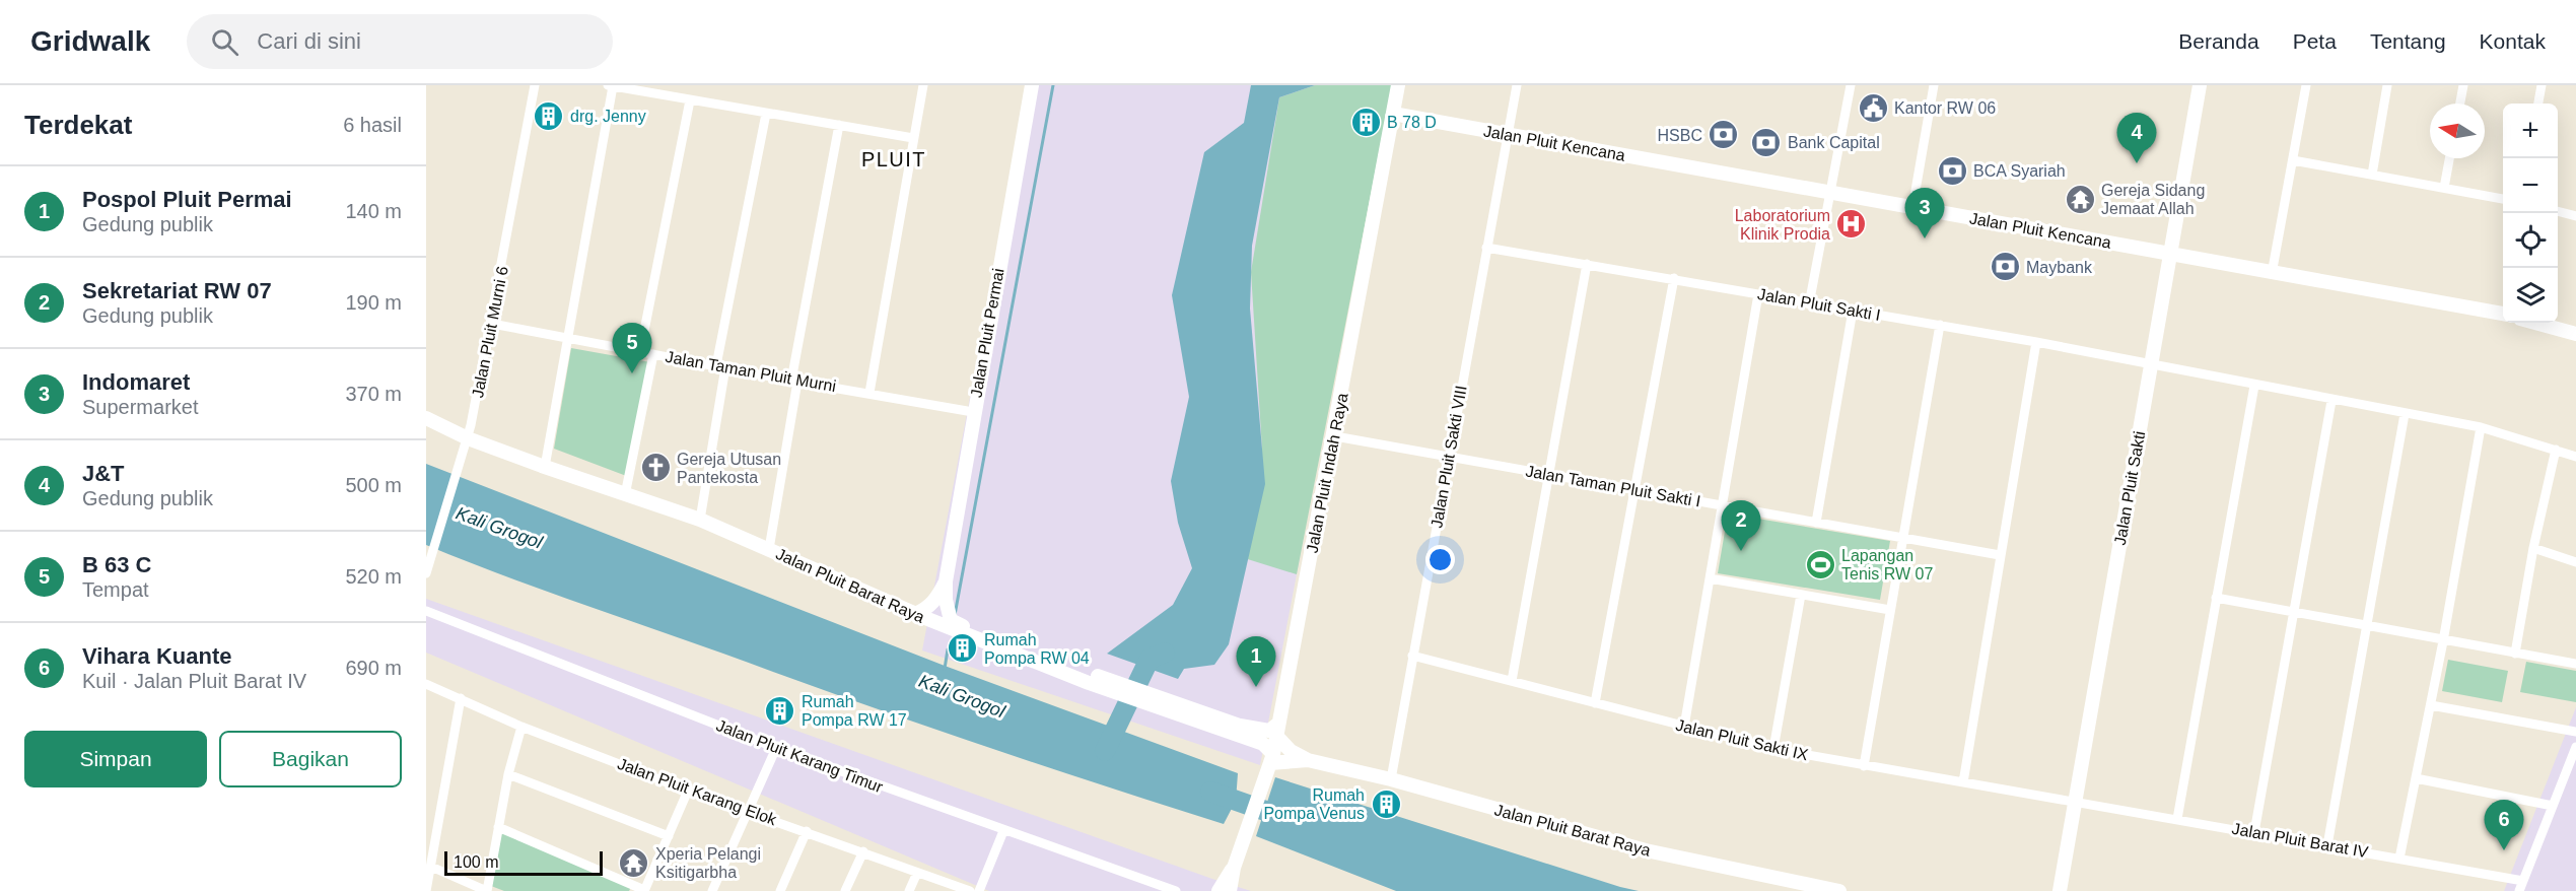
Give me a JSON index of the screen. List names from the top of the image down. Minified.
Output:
{"streets":{"street":["Jalan Pluit Kencana","Jalan Pluit Sakti I","Jalan Pluit Murni 6","Jalan Pluit Permai","Jalan Taman Pluit Murni","Jalan Pluit Sakti VIII","Jalan Pluit Indah Raya","Jalan Taman Pluit Sakti I","Jalan Pluit Sakti","Jalan Pluit Barat Raya","Jalan Pluit Sakti IX","Jalan Pluit Karang Timur","Jalan Pluit Karang Elok","Jalan Pluit Barat IV"]},"crossings":[["Jalan Pluit Kencana","Jalan Pluit Sakti VIII"],["Jalan Pluit Kencana","Jalan Pluit Indah Raya"],["Jalan Pluit Kencana","Jalan Pluit Sakti"],["Jalan Pluit Sakti I","Jalan Pluit Sakti VIII"],["Jalan Pluit Sakti I","Jalan Pluit Sakti"],["Jalan Pluit Murni 6","Jalan Taman Pluit Murni"],["Jalan Pluit Murni 6","Jalan Pluit Barat Raya"],["Jalan Pluit Permai","Jalan Taman Pluit Murni"],["Jalan Pluit Permai","Jalan Pluit Barat Raya"],["Jalan Pluit Sakti VIII","Jalan Taman Pluit Sakti I"],["Jalan Pluit Sakti VIII","Jalan Pluit Barat Raya"],["Jalan Pluit Sakti VIII","Jalan Pluit Sakti IX"],["Jalan Pluit Indah Raya","Jalan Taman Pluit Sakti I"],["Jalan Pluit Indah Raya","Jalan Pluit Barat Raya"],["Jalan Pluit Sakti","Jalan Pluit Sakti IX"],["Jalan Pluit Sakti","Jalan Pluit Barat IV"],["Jalan Pluit Sakti IX","Jalan Pluit Barat IV"]],"districts":["PLUIT"],"water":["Kali Grogol"],"places":{"public building":["Kantor RW 06"],"building":["drg. Jenny","B 78 D","Rumah Pompa RW 04","Rumah Pompa RW 17","Rumah Pompa Venus"],"bank":["HSBC","Bank Capital","BCA Syariah","Maybank"],"temple":["Gereja Sidang Jemaat Allah","Xperia Pelangi Ksitigarbha"],"hospital":["Laboratorium Klinik Prodia"],"church":["Gereja Utusan Pantekosta"],"sports":["Lapangan Tenis RW 07"]},"scale_bar":"100 m","north":"left","page":{"header":"Gridwalk","search":"Cari di sini","nav":["Beranda","Peta","Tentang","Kontak"],"heading":["Terdekat","6 hasil"],"map_buttons":["+","−"],"pins":["4","3","5","2","1","6"],"list":[{"mark":"1","name":"Pospol Pluit Permai","note":"Gedung publik","value":"140 m"},{"mark":"2","name":"Sekretariat RW 07","note":"Gedung publik","value":"190 m"},{"mark":"3","name":"Indomaret","note":"Supermarket","value":"370 m"},{"mark":"4","name":"J&T","note":"Gedung publik","value":"500 m"},{"mark":"5","name":"B 63 C","note":"Tempat","value":"520 m"},{"mark":"6","name":"Vihara Kuante","note":"Kuil · Jalan Pluit Barat IV","value":"690 m"}],"buttons":["Simpan","Bagikan"],"scale":"100 m"}}
